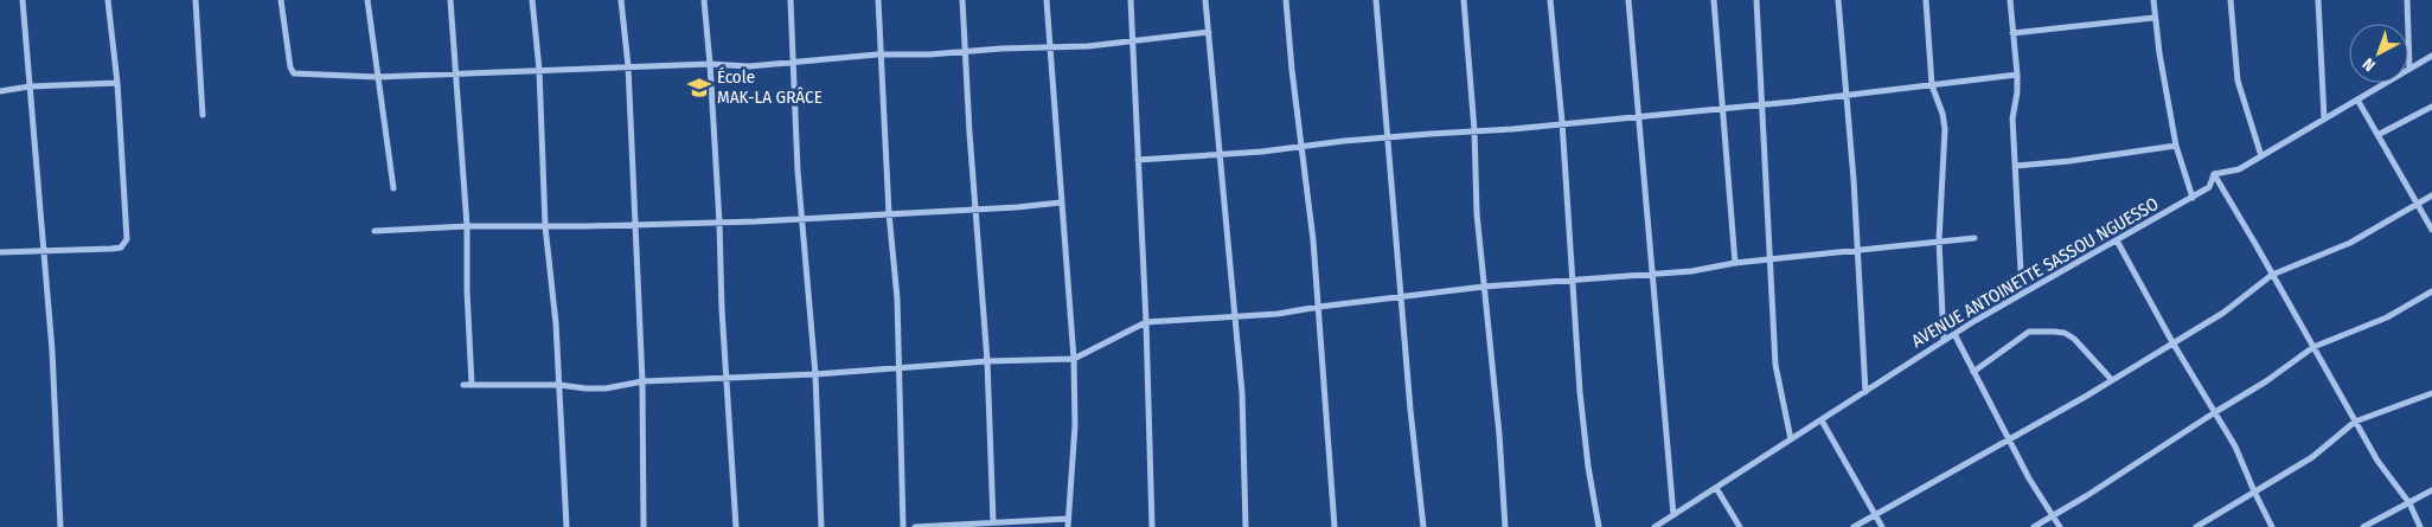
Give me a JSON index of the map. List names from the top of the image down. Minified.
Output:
{"streets":{"street":["AVENUE ANTOINETTE SASSOU NGUESSO"]},"places":{"school or university":["École MAK-LA GRÂCE"]},"north":"bottom left"}
